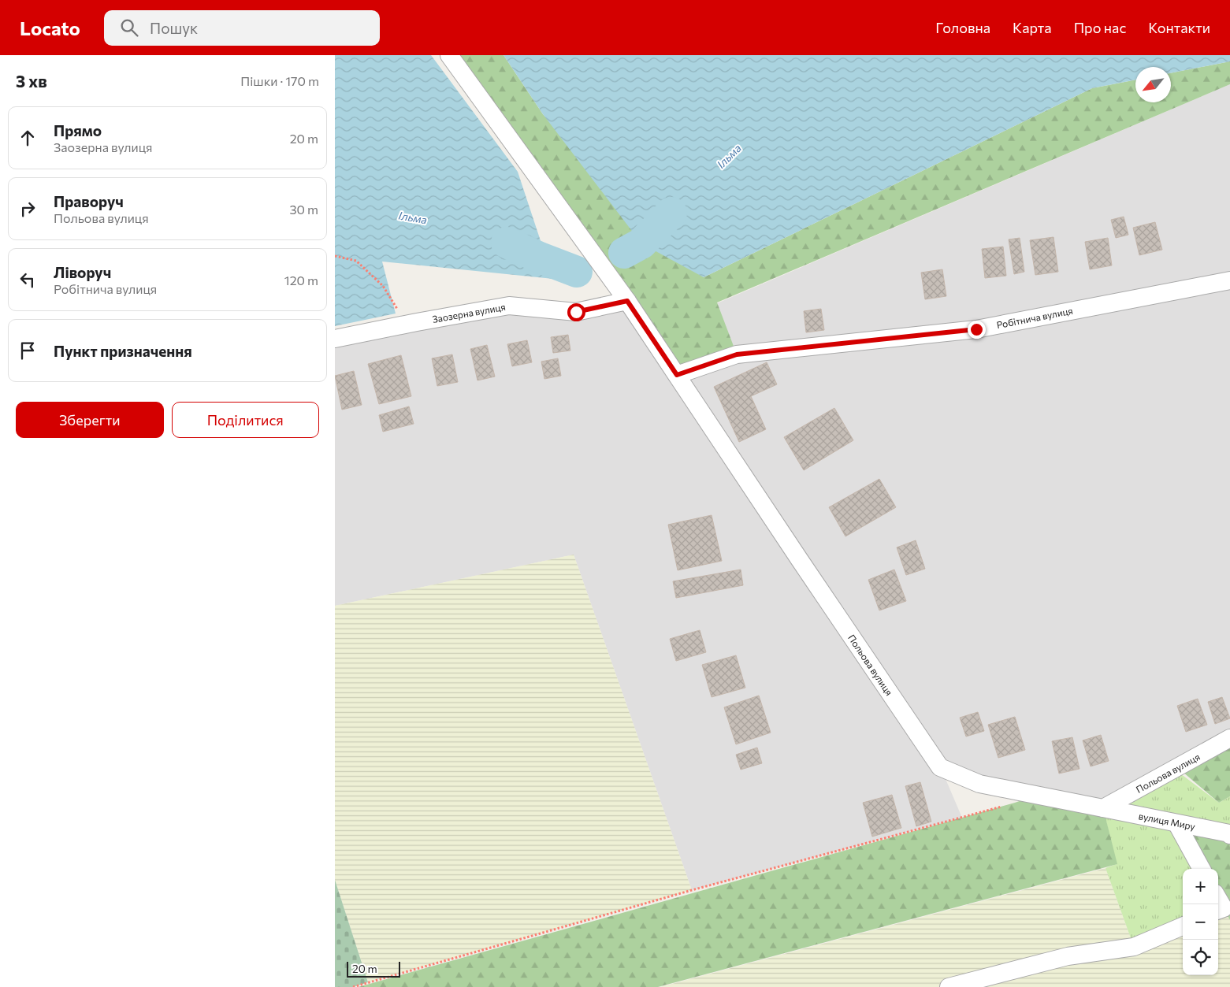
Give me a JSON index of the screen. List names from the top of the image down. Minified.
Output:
{"streets":{"street":["Заозерна вулиця","Робітнича вулиця","Польова вулиця","вулиця Миру"]},"crossings":[["Заозерна вулиця","Польова вулиця"],["Робітнича вулиця","Польова вулиця"],["Польова вулиця","вулиця Миру"]],"water":["Ільма"],"scale_bar":"20 m","north":"bottom left","page":{"header":"Locato","search":"Пошук","nav":["Головна","Карта","Про нас","Контакти"],"heading":["3 хв","Пішки · 170 m"],"list":[["Прямо","Заозерна вулиця","20 m"],["Праворуч","Польова вулиця","30 m"],["Ліворуч","Робітнича вулиця","120 m"],"Пункт призначення"],"buttons":["Зберегти","Поділитися"],"map_buttons":["+","−"],"scale":"20 m"}}
